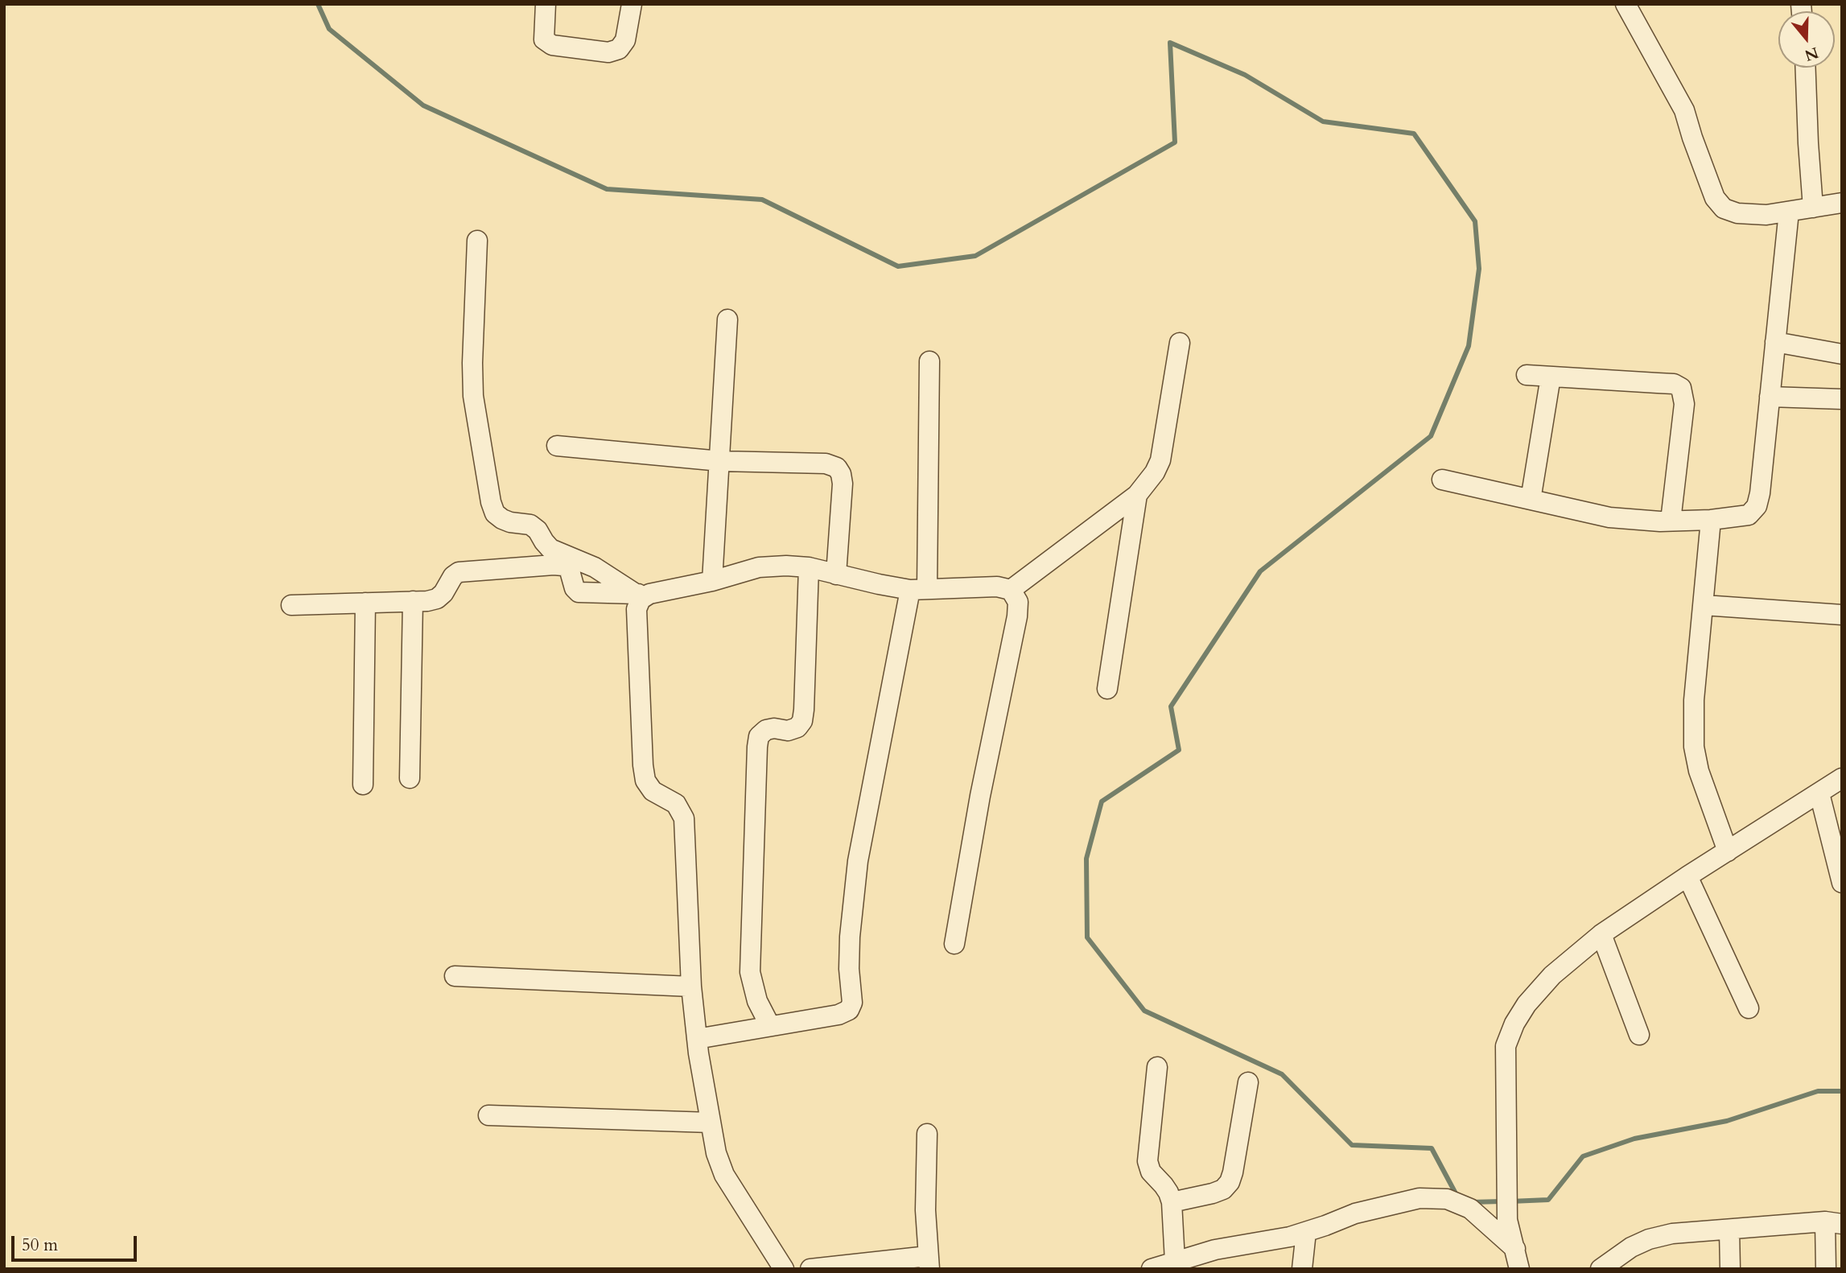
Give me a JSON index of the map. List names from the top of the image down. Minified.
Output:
{"scale_bar":"50 m","north":"bottom"}
